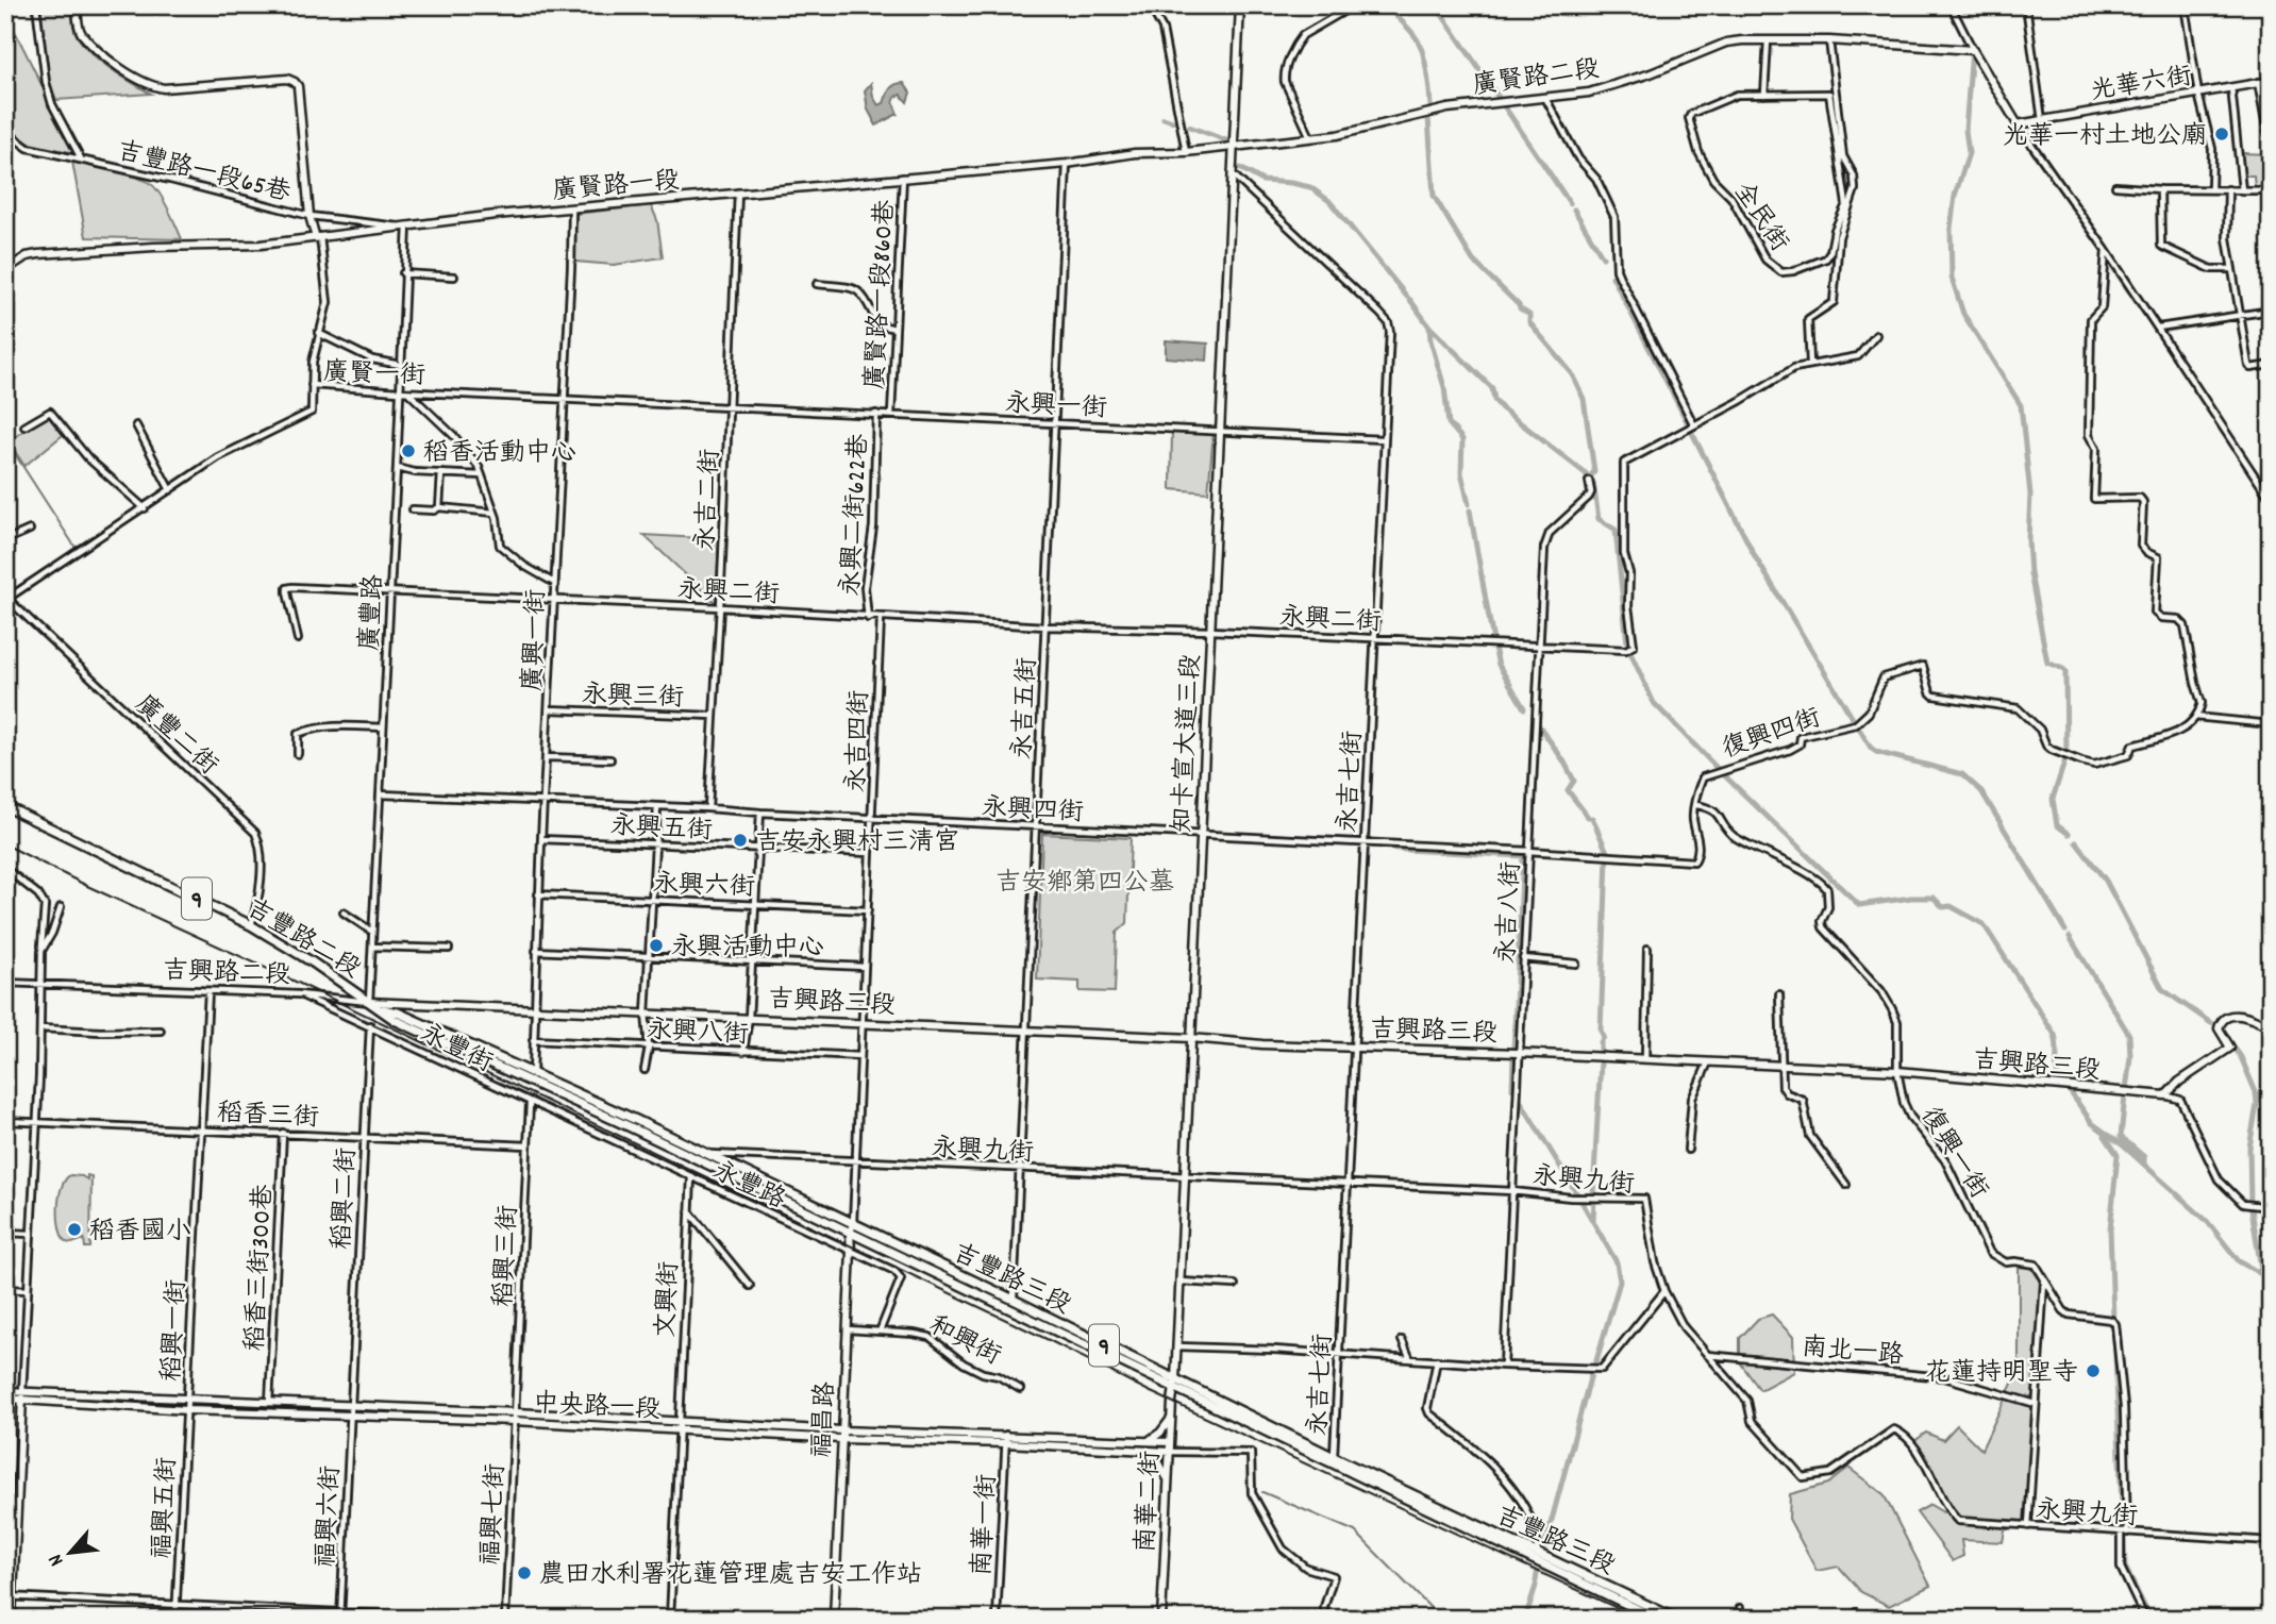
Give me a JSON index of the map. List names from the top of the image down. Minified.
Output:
{"streets":{"main road":["9","吉豐路二段","吉豐路三段"],"street":["廣賢路二段","光華六街","吉豐路一段65巷","廣賢路一段","全民街","廣賢路一段860巷","廣賢一街","永興一街","永吉二街","永興二街622巷","永興二街","廣豐路","廣興一街","永興三街","永吉五街","復興四街","廣豐二街","永吉四街","知卡宣大道三段","永吉七街","永興四街","永興五街","永興六街","永吉八街","吉興路二段","吉興路三段","永興八街","永豐街","稻香三街","永興九街","復興一街","永豐路","稻興二街","稻興三街","稻香三街300巷","文興街","稻興一街","和興街","南北一路","中央路一段","福昌路","南華二街","福興五街","福興七街","福興六街","南華一街"]},"crossings":[["廣賢路二段","廣賢路一段"],["廣賢路二段","知卡宣大道三段"],["吉豐路一段65巷","廣賢路一段"],["吉豐路一段65巷","廣豐路"],["廣賢路一段","廣賢路一段860巷"],["廣賢路一段","永吉二街"],["廣賢路一段","廣豐路"],["廣賢路一段","廣興一街"],["廣賢路一段","永吉五街"],["廣賢路一段","知卡宣大道三段"],["廣賢路一段860巷","永興一街"],["廣賢一街","永興一街"],["廣賢一街","永吉二街"],["廣賢一街","廣豐路"],["廣賢一街","廣興一街"],["廣賢一街","廣豐二街"],["永興一街","永吉二街"],["永興一街","永興二街622巷"],["永興一街","永吉五街"],["永興一街","知卡宣大道三段"],["永興一街","永吉七街"],["永吉二街","永興二街"],["永吉二街","永興三街"],["永吉二街","永興四街"],["永興二街622巷","永興二街"],["永興二街","廣豐路"],["永興二街","廣興一街"],["永興二街","永吉五街"],["永興二街","永吉四街"],["永興二街","知卡宣大道三段"],["永興二街","永吉七街"],["永興二街","永吉八街"],["廣豐路","永興四街"],["廣豐路","吉豐路二段"],["廣豐路","吉興路二段"],["廣興一街","永興三街"],["廣興一街","永興四街"],["廣興一街","永興五街"],["廣興一街","永興六街"],["廣興一街","吉豐路二段"],["廣興一街","吉興路二段"],["廣興一街","吉興路三段"],["廣興一街","永興八街"],["廣興一街","吉豐路三段"],["永吉五街","永興四街"],["永吉五街","吉興路三段"],["永吉五街","永興九街"],["永吉五街","吉豐路三段"],["復興四街","永興四街"],["復興四街","復興一街"],["廣豐二街","吉豐路二段"],["永吉四街","永興四街"],["永吉四街","永興五街"],["永吉四街","永興六街"],["永吉四街","吉興路三段"],["永吉四街","永興八街"],["永吉四街","永興九街"],["永吉四街","吉豐路三段"],["永吉四街","福昌路"],["知卡宣大道三段","永吉七街"],["知卡宣大道三段","永興四街"],["知卡宣大道三段","吉興路三段"],["知卡宣大道三段","永興九街"],["知卡宣大道三段","吉豐路三段"],["知卡宣大道三段","南華二街"],["永吉七街","永興四街"],["永吉七街","吉興路三段"],["永吉七街","永興九街"],["永吉七街","吉豐路三段"],["永興四街","永吉八街"],["永興四街","復興一街"],["永吉八街","吉興路三段"],["永吉八街","永興九街"],["吉豐路二段","吉興路二段"],["吉豐路二段","吉豐路三段"],["吉興路二段","吉興路三段"],["吉興路三段","復興一街"],["永豐街","永豐路"],["永豐街","稻興二街"],["永豐街","稻興三街"],["稻香三街","稻興二街"],["稻香三街","稻興三街"],["稻香三街","稻香三街300巷"],["稻香三街","稻興一街"],["永興九街","復興一街"],["永興九街","吉豐路三段"],["永興九街","南北一路"],["永豐路","稻興三街"],["永豐路","文興街"],["永豐路","和興街"],["永豐路","福昌路"],["稻興二街","中央路一段"],["稻興二街","福興六街"],["稻興三街","中央路一段"],["稻興三街","福興七街"],["稻香三街300巷","中央路一段"],["吉豐路三段","福昌路"],["吉豐路三段","南華二街"],["文興街","中央路一段"],["稻興一街","中央路一段"],["稻興一街","福興五街"],["和興街","福昌路"],["中央路一段","福昌路"],["中央路一段","南華二街"],["中央路一段","福興五街"],["中央路一段","福興七街"],["中央路一段","福興六街"],["中央路一段","南華一街"]],"parks":["吉安鄉第四公墓"],"places":["光華一村土地公廟","稻香活動中心","吉安永興村三清宮","永興活動中心","稻香國小","花蓮持明聖寺","農田水利署花蓮管理處吉安工作站"],"north":"bottom left"}
